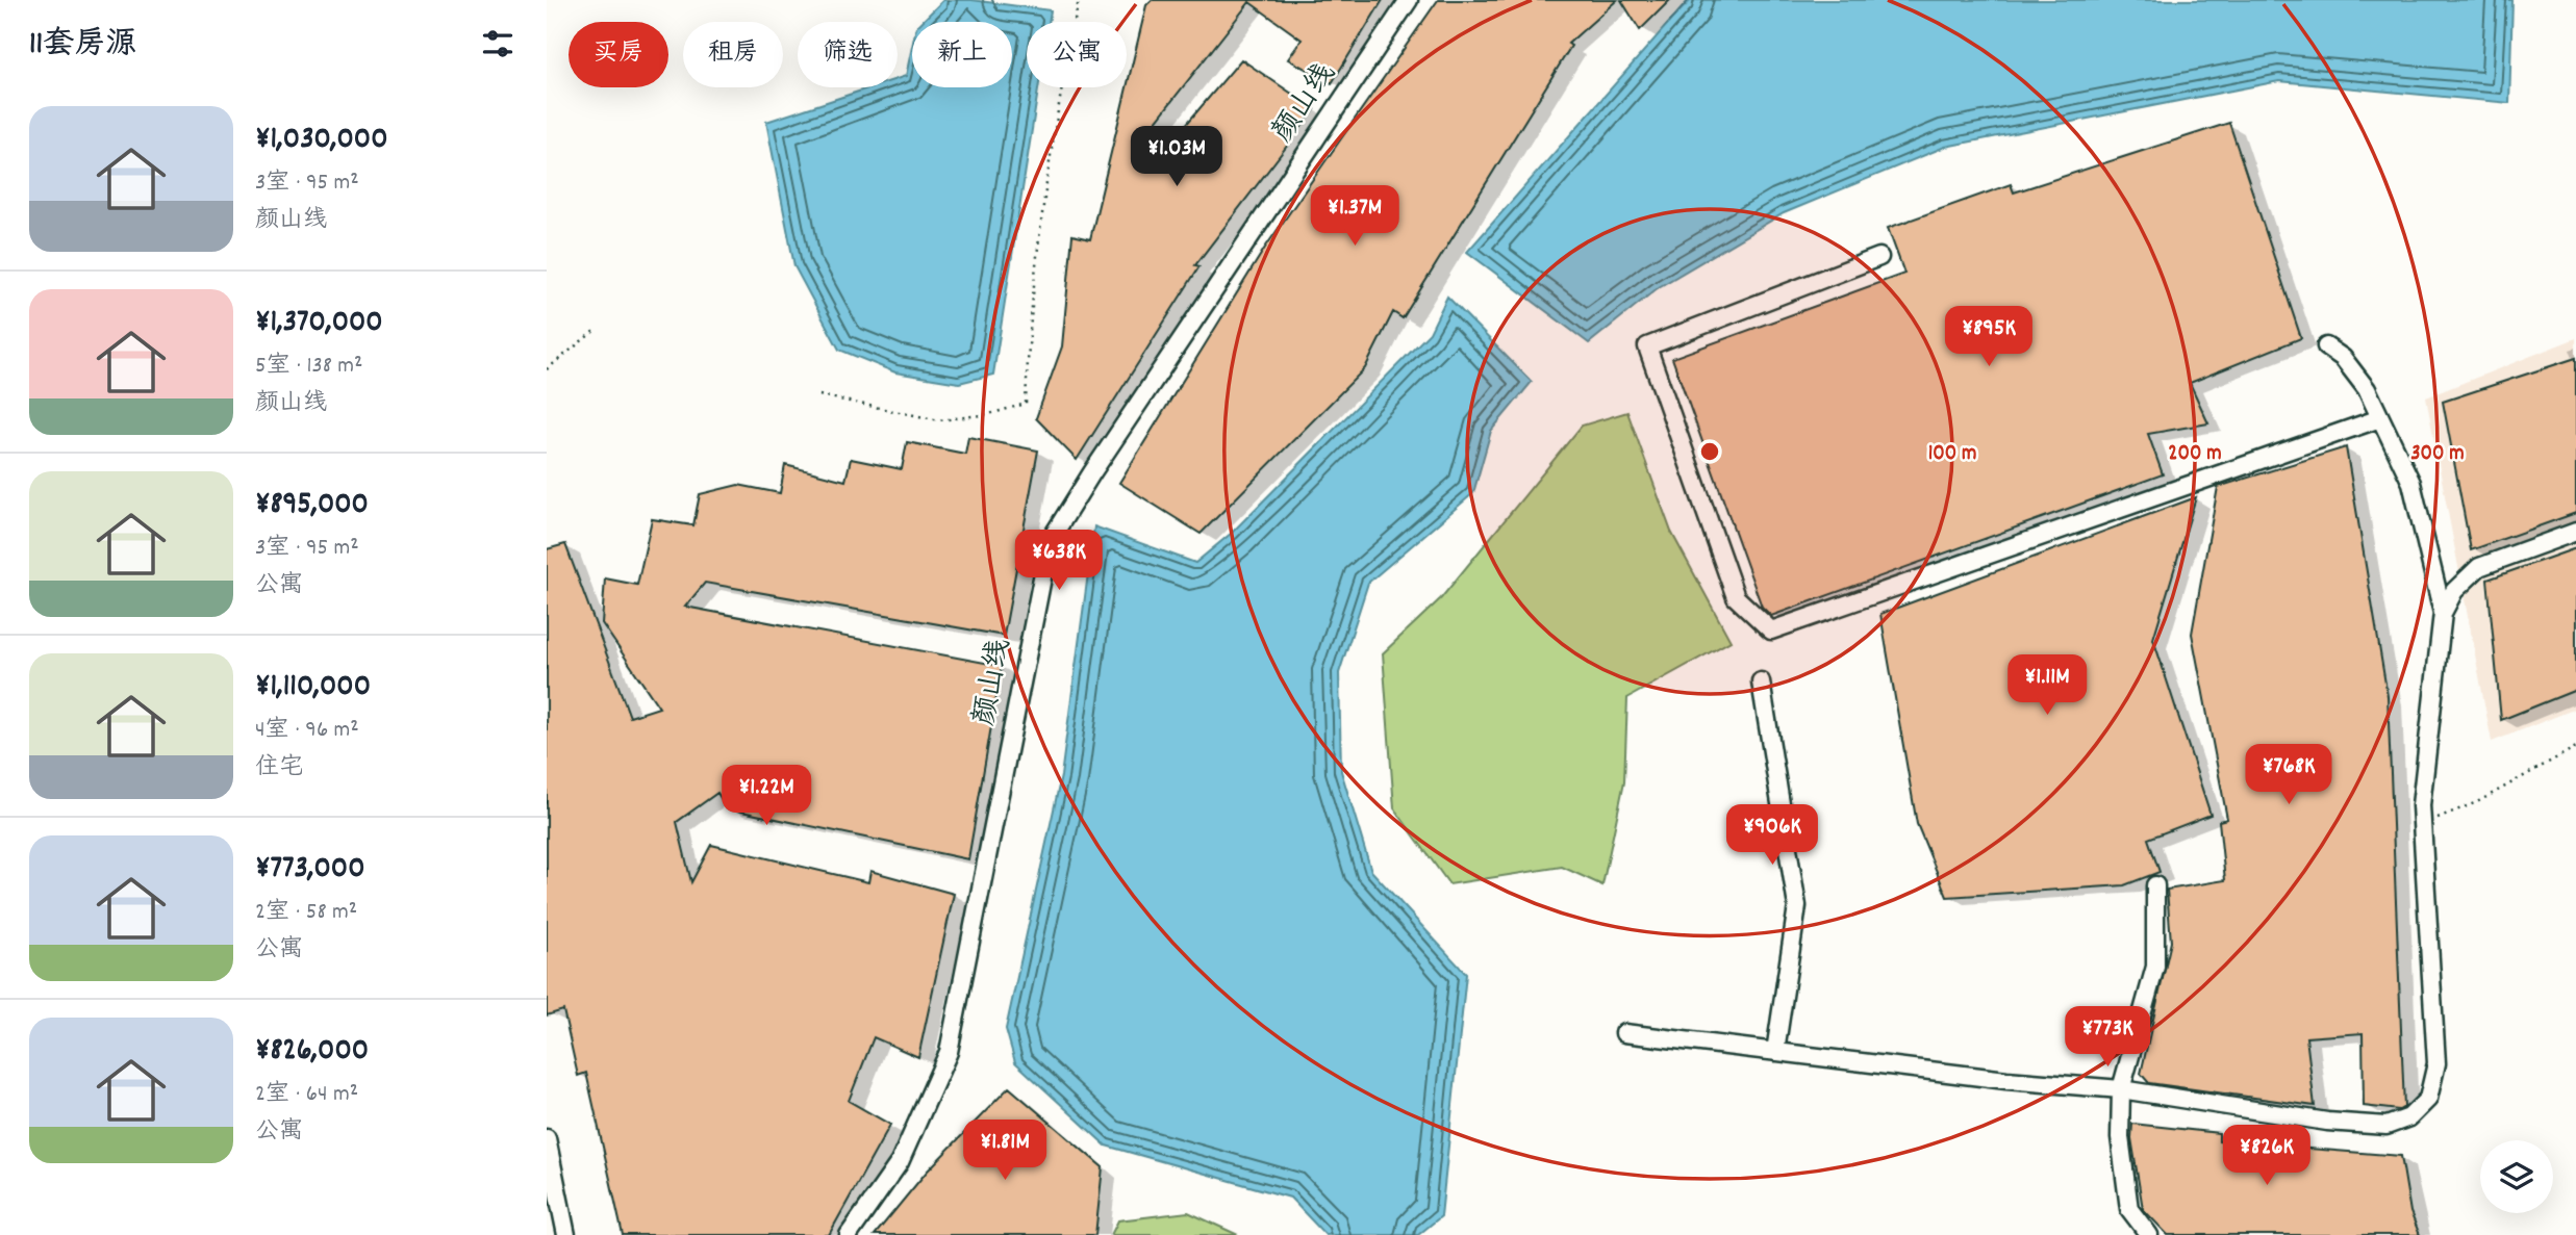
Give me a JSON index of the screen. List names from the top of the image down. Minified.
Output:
{"streets":{"street":["颜山线"]},"page":{"heading":"11套房源","chip":["买房","租房","筛选","新上","公寓"],"list":[{"name":"¥1,030,000","note":"3室 · 95 m² · 颜山线"},{"name":"¥1,370,000","note":"5室 · 138 m² · 颜山线"},{"name":"¥895,000","note":"3室 · 95 m² · 公寓"},{"name":"¥1,110,000","note":"4室 · 96 m² · 住宅"},{"name":"¥773,000","note":"2室 · 58 m² · 公寓"},{"name":"¥826,000","note":"2室 · 64 m² · 公寓"}],"price":["¥1.03M","¥1.37M","¥895K","¥638K","¥1.11M","¥768K","¥1.22M","¥906K","¥773K","¥1.81M","¥826K"]},"rings":["100 m","200 m","300 m"]}
